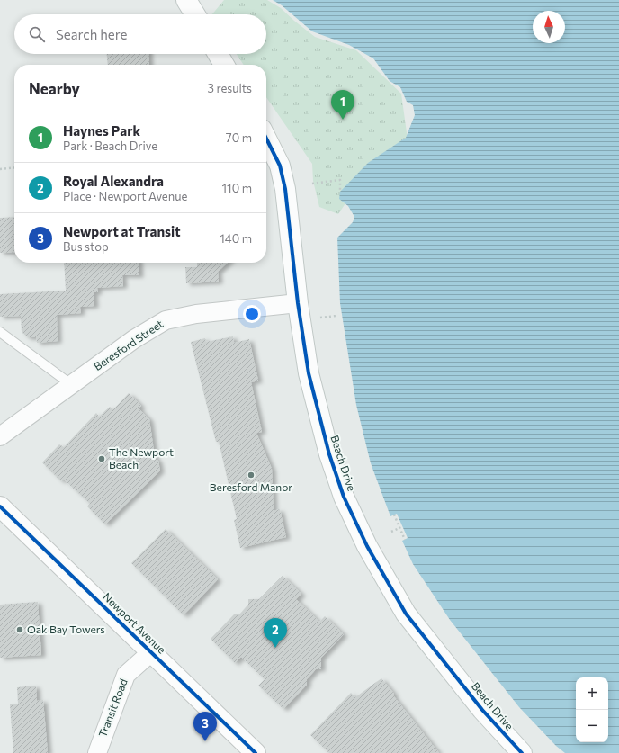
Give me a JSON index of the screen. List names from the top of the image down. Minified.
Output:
{"streets":{"main road":["Beach Drive","Newport Avenue"],"street":["Beresford Street","Transit Road"]},"crossings":[["Beresford Street","Beach Drive"],["Newport Avenue","Transit Road"]],"places":["The Newport Beach","Beresford Manor","Oak Bay Towers"],"north":"top","page":{"search":"Search here","heading":["Nearby","3 results"],"pins":["1","2","3"],"list":[{"mark":"1","name":"Haynes Park","note":"Park · Beach Drive","value":"70 m"},{"mark":"2","name":"Royal Alexandra","note":"Place · Newport Avenue","value":"110 m"},{"mark":"3","name":"Newport at Transit","note":"Bus stop","value":"140 m"}],"map_buttons":["+","−"]}}
